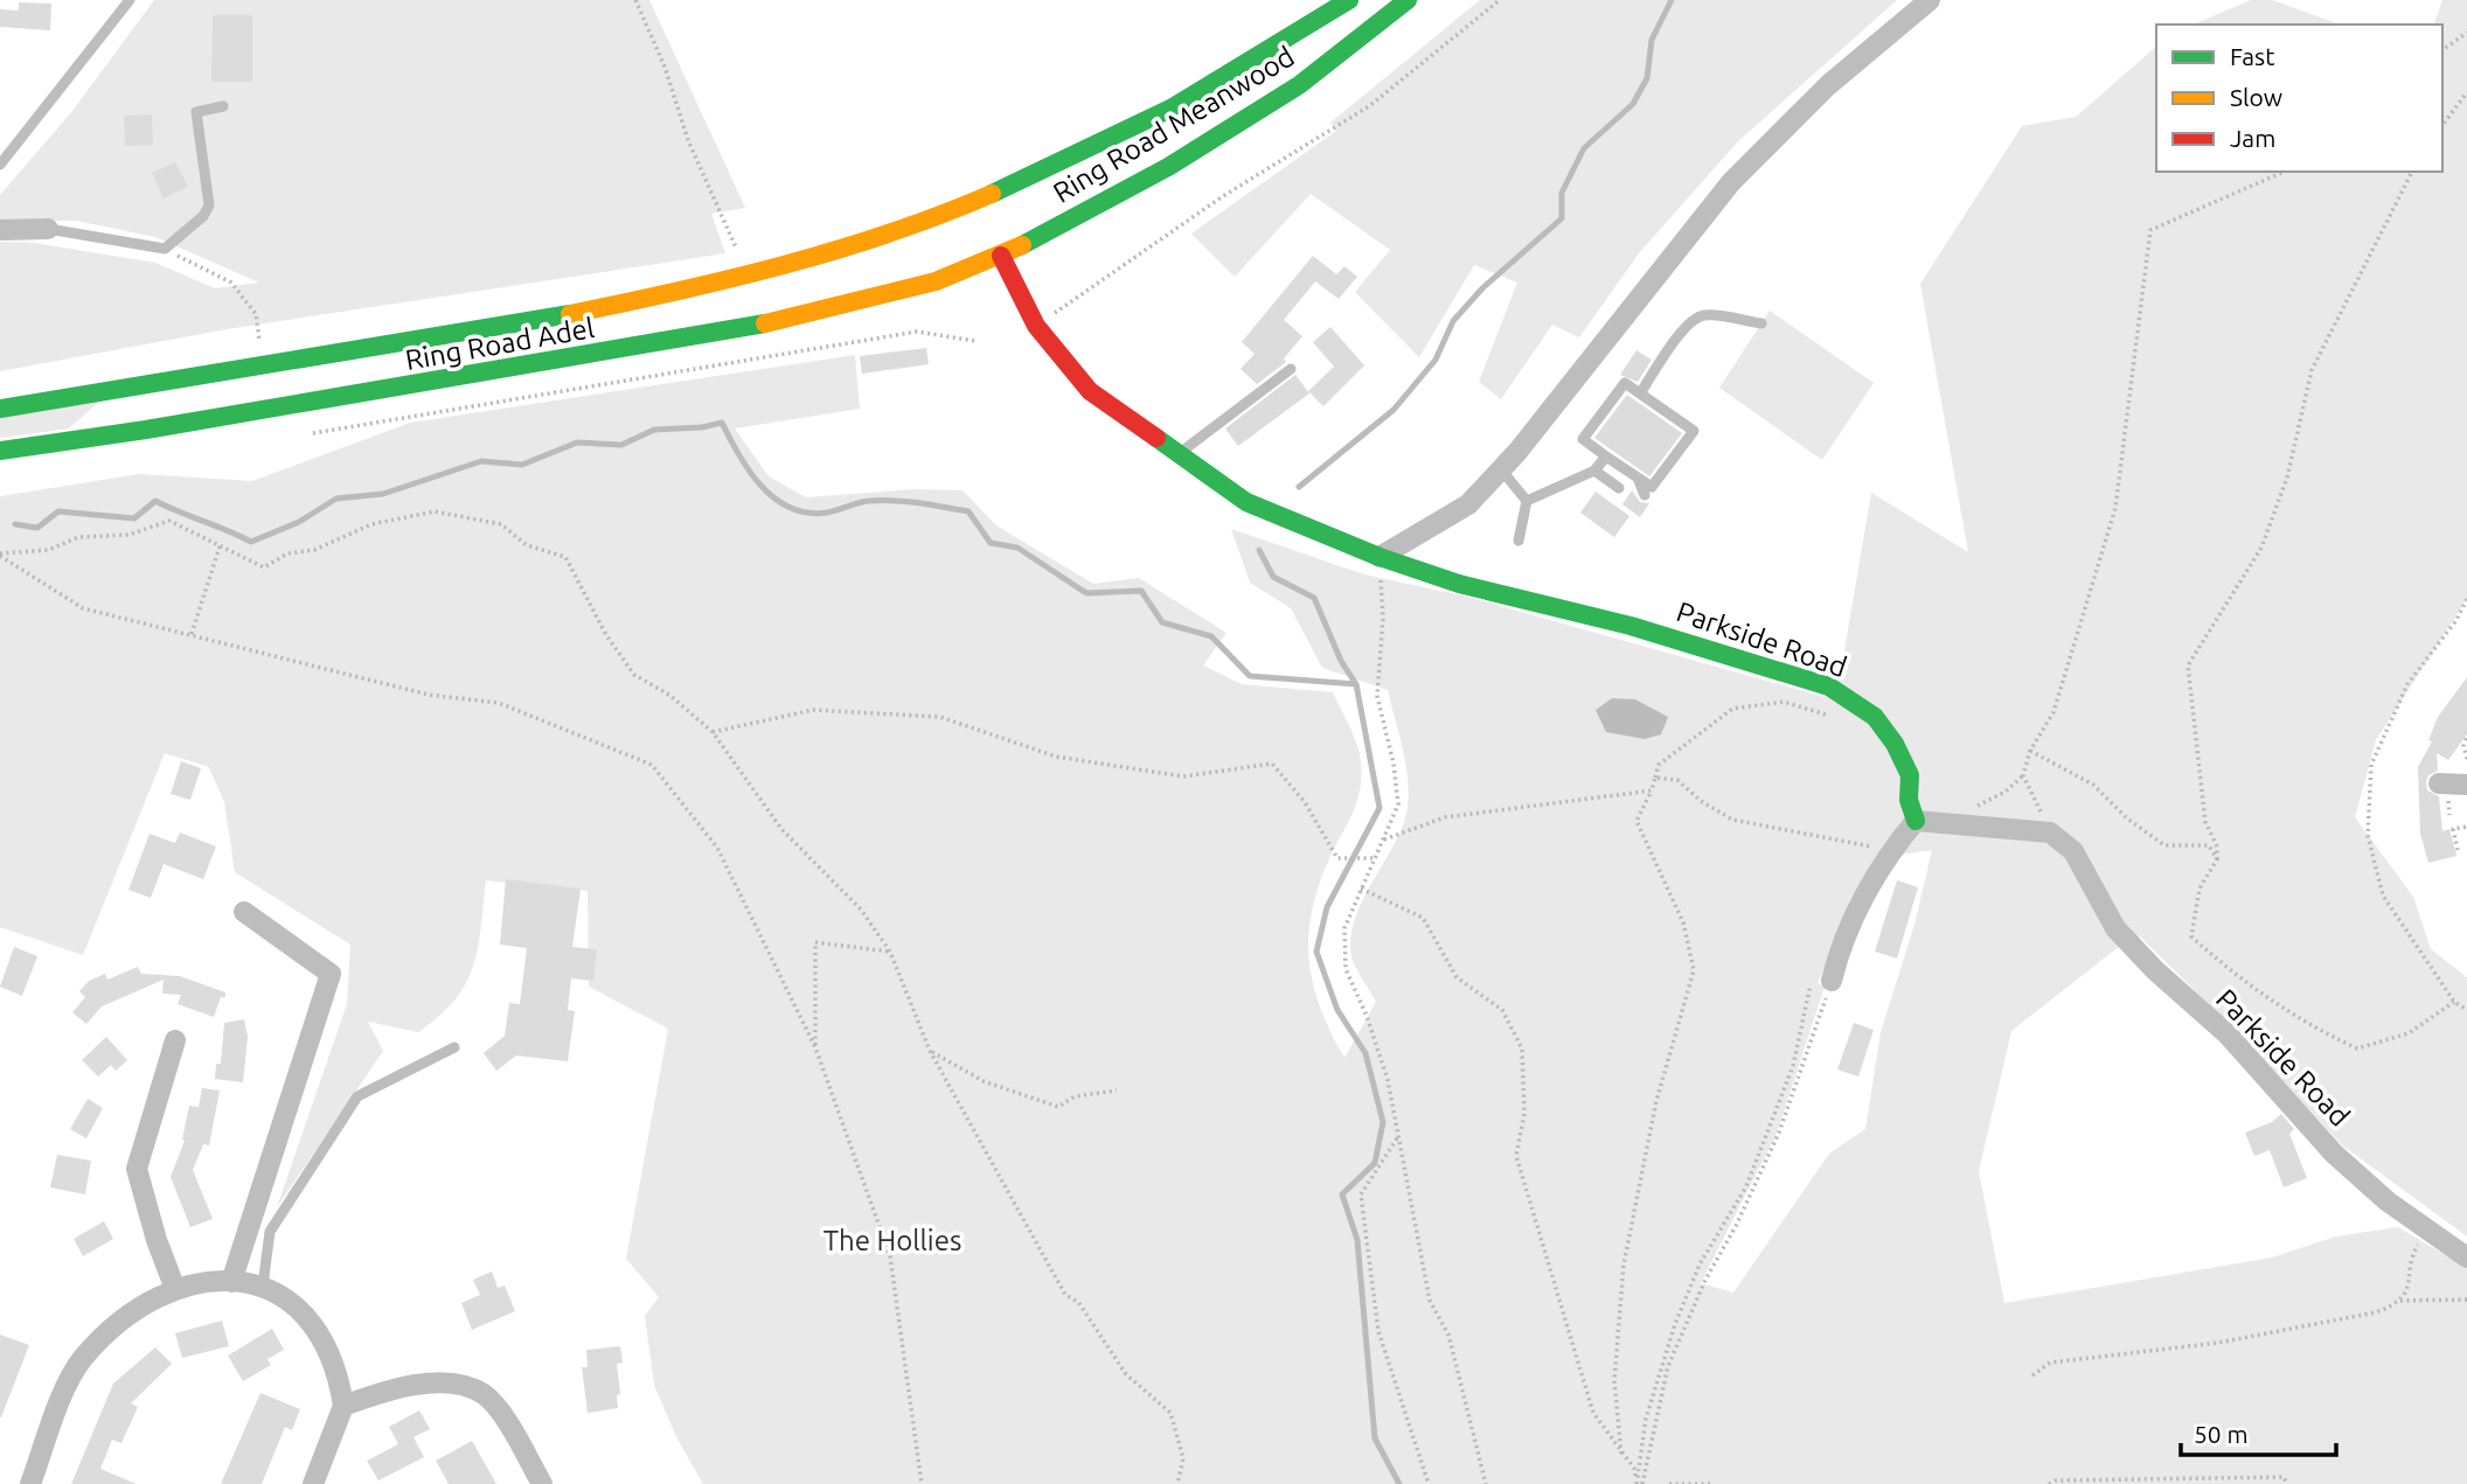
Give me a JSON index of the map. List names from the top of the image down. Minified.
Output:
{"streets":{"main road":["Ring Road Meanwood","Ring Road Adel","Parkside Road"]},"crossings":[["Ring Road Meanwood","Ring Road Adel"],["Ring Road Meanwood","Parkside Road"],["Ring Road Adel","Parkside Road"]],"parks":["The Hollies"],"legend":["Fast","Slow","Jam"],"scale_bar":"50 m"}
